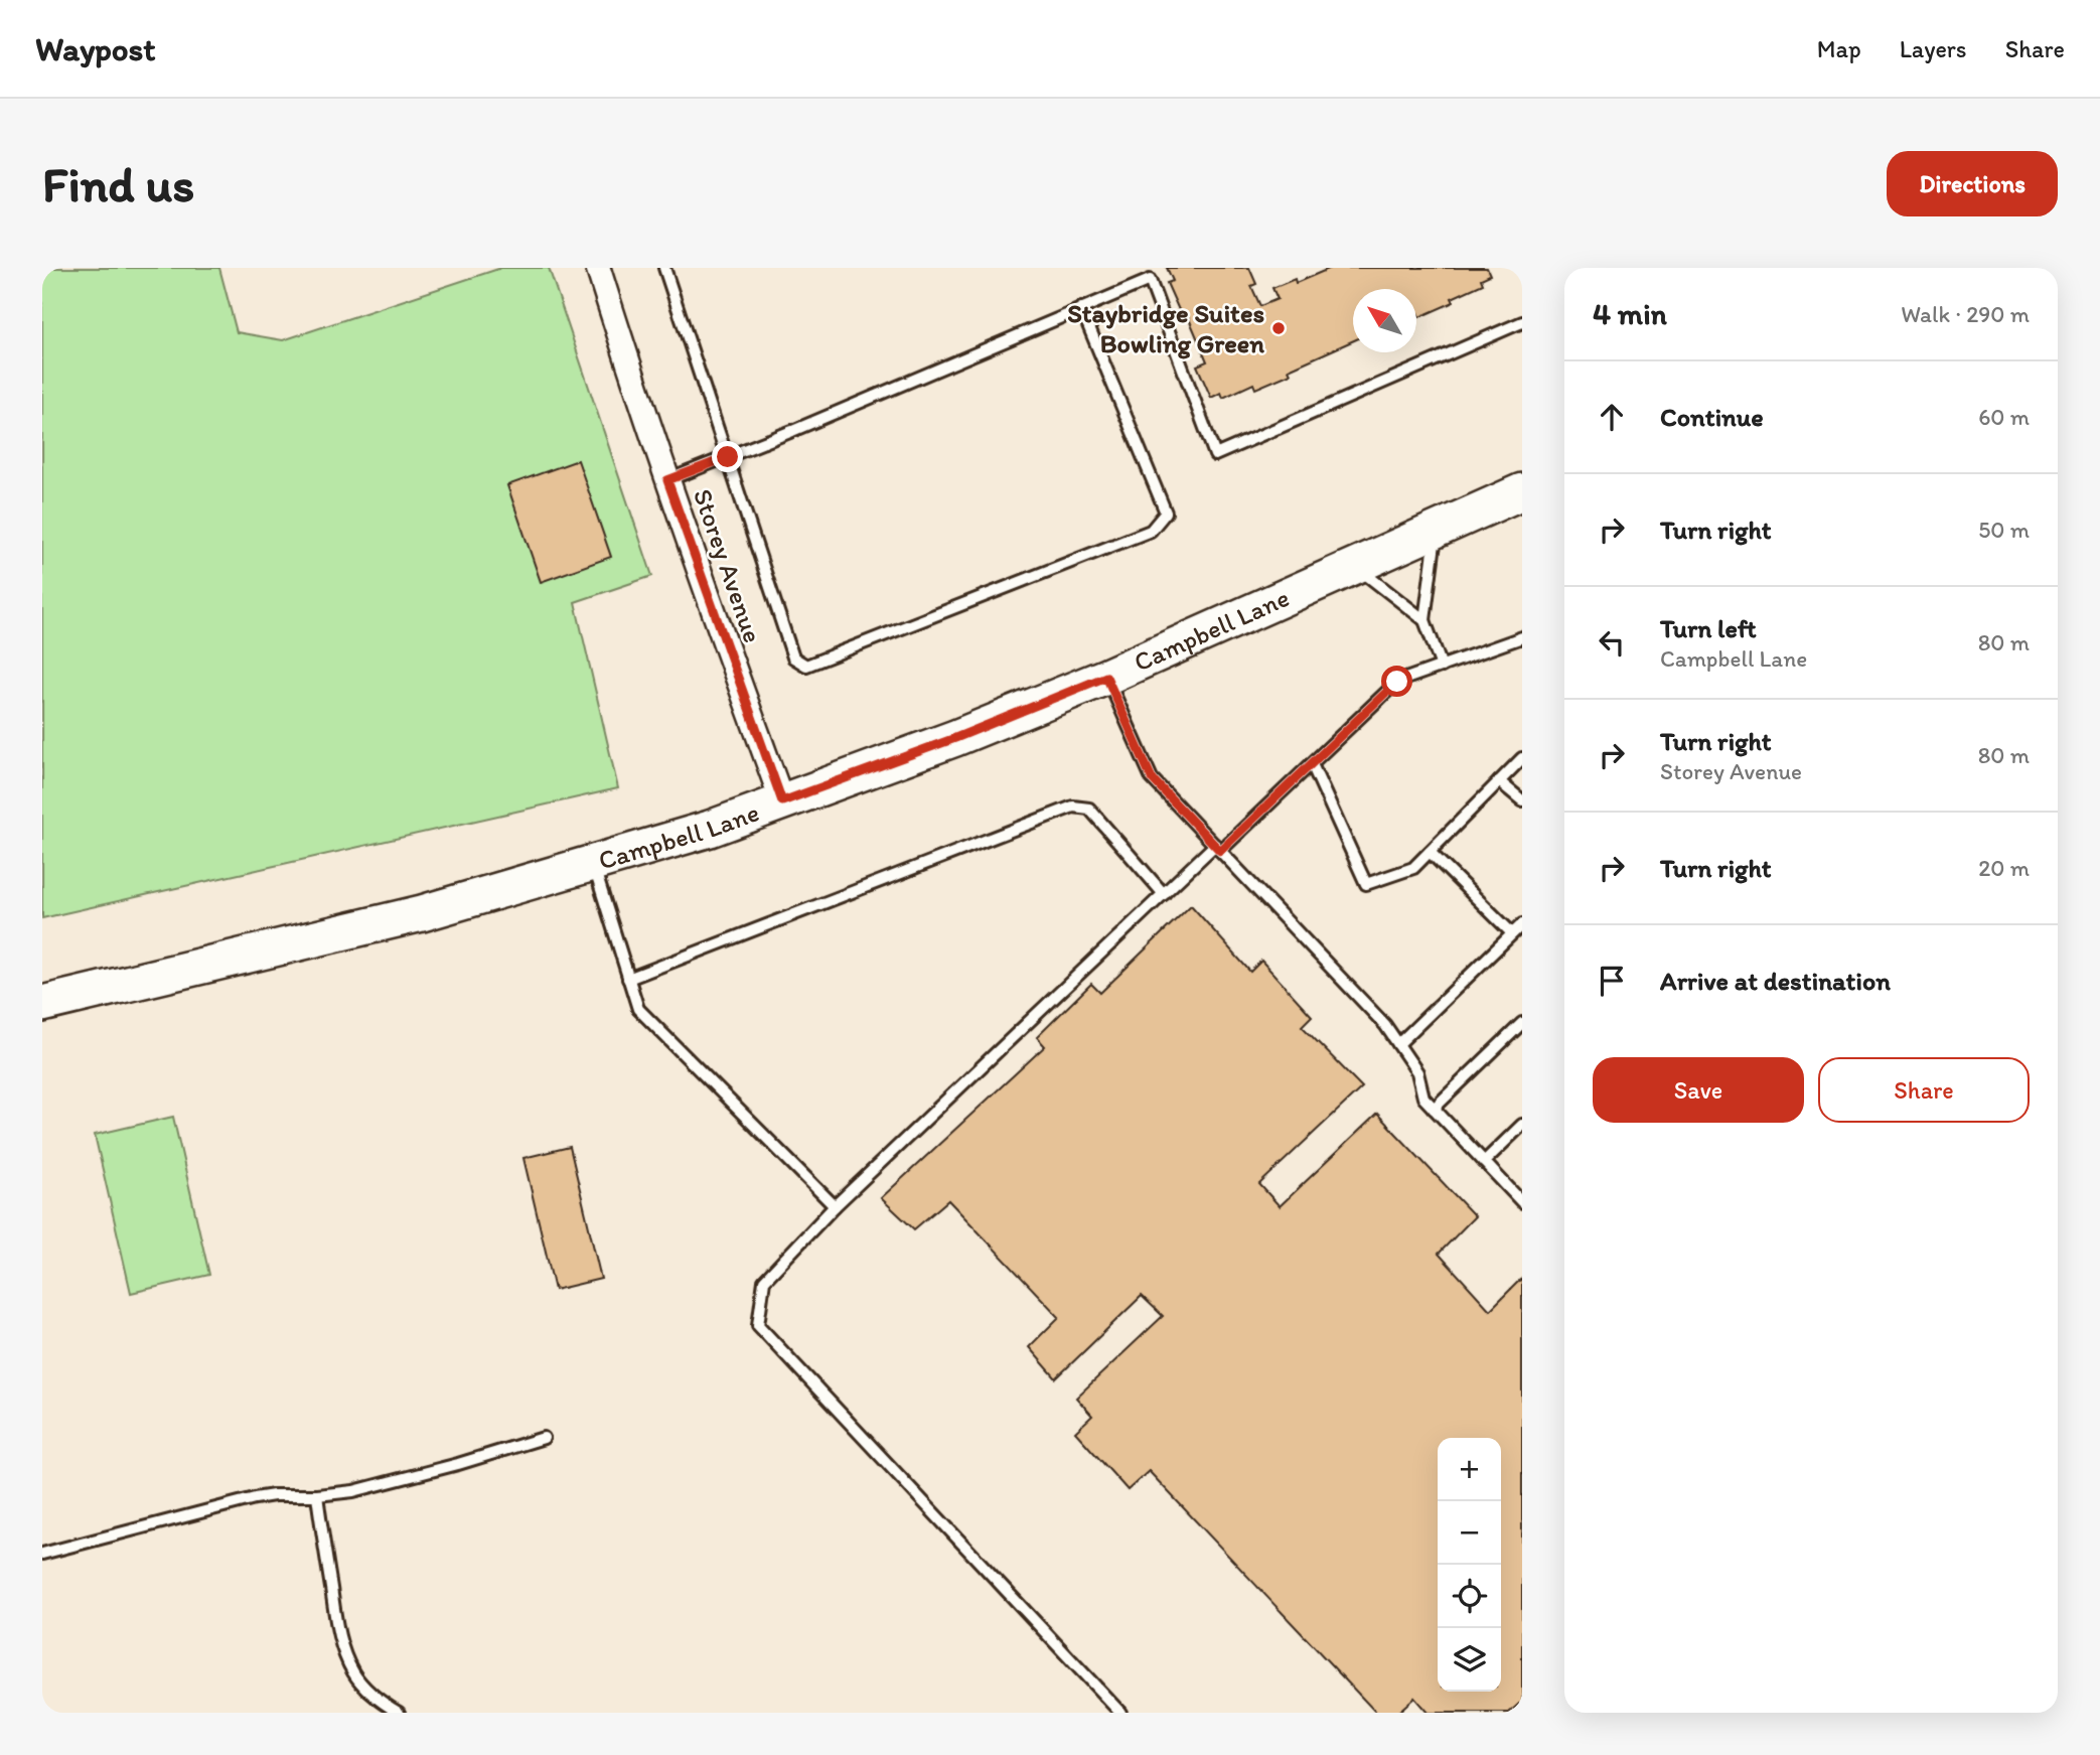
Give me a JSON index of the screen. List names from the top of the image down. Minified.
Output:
{"streets":{"main road":["Campbell Lane"],"street":["Storey Avenue"]},"crossings":[["Storey Avenue","Campbell Lane"]],"places":["Staybridge Suites Bowling Green"],"north":"top left","page":{"header":"Waypost","nav":["Map","Layers","Share"],"buttons":["Directions",["Save","Share"]],"title":"Find us","heading":["4 min","Walk · 290 m"],"list":[["Continue","60 m"],["Turn right","50 m"],["Turn left","Campbell Lane","80 m"],["Turn right","Storey Avenue","80 m"],["Turn right","20 m"],"Arrive at destination"],"map_buttons":["+","−"]}}
